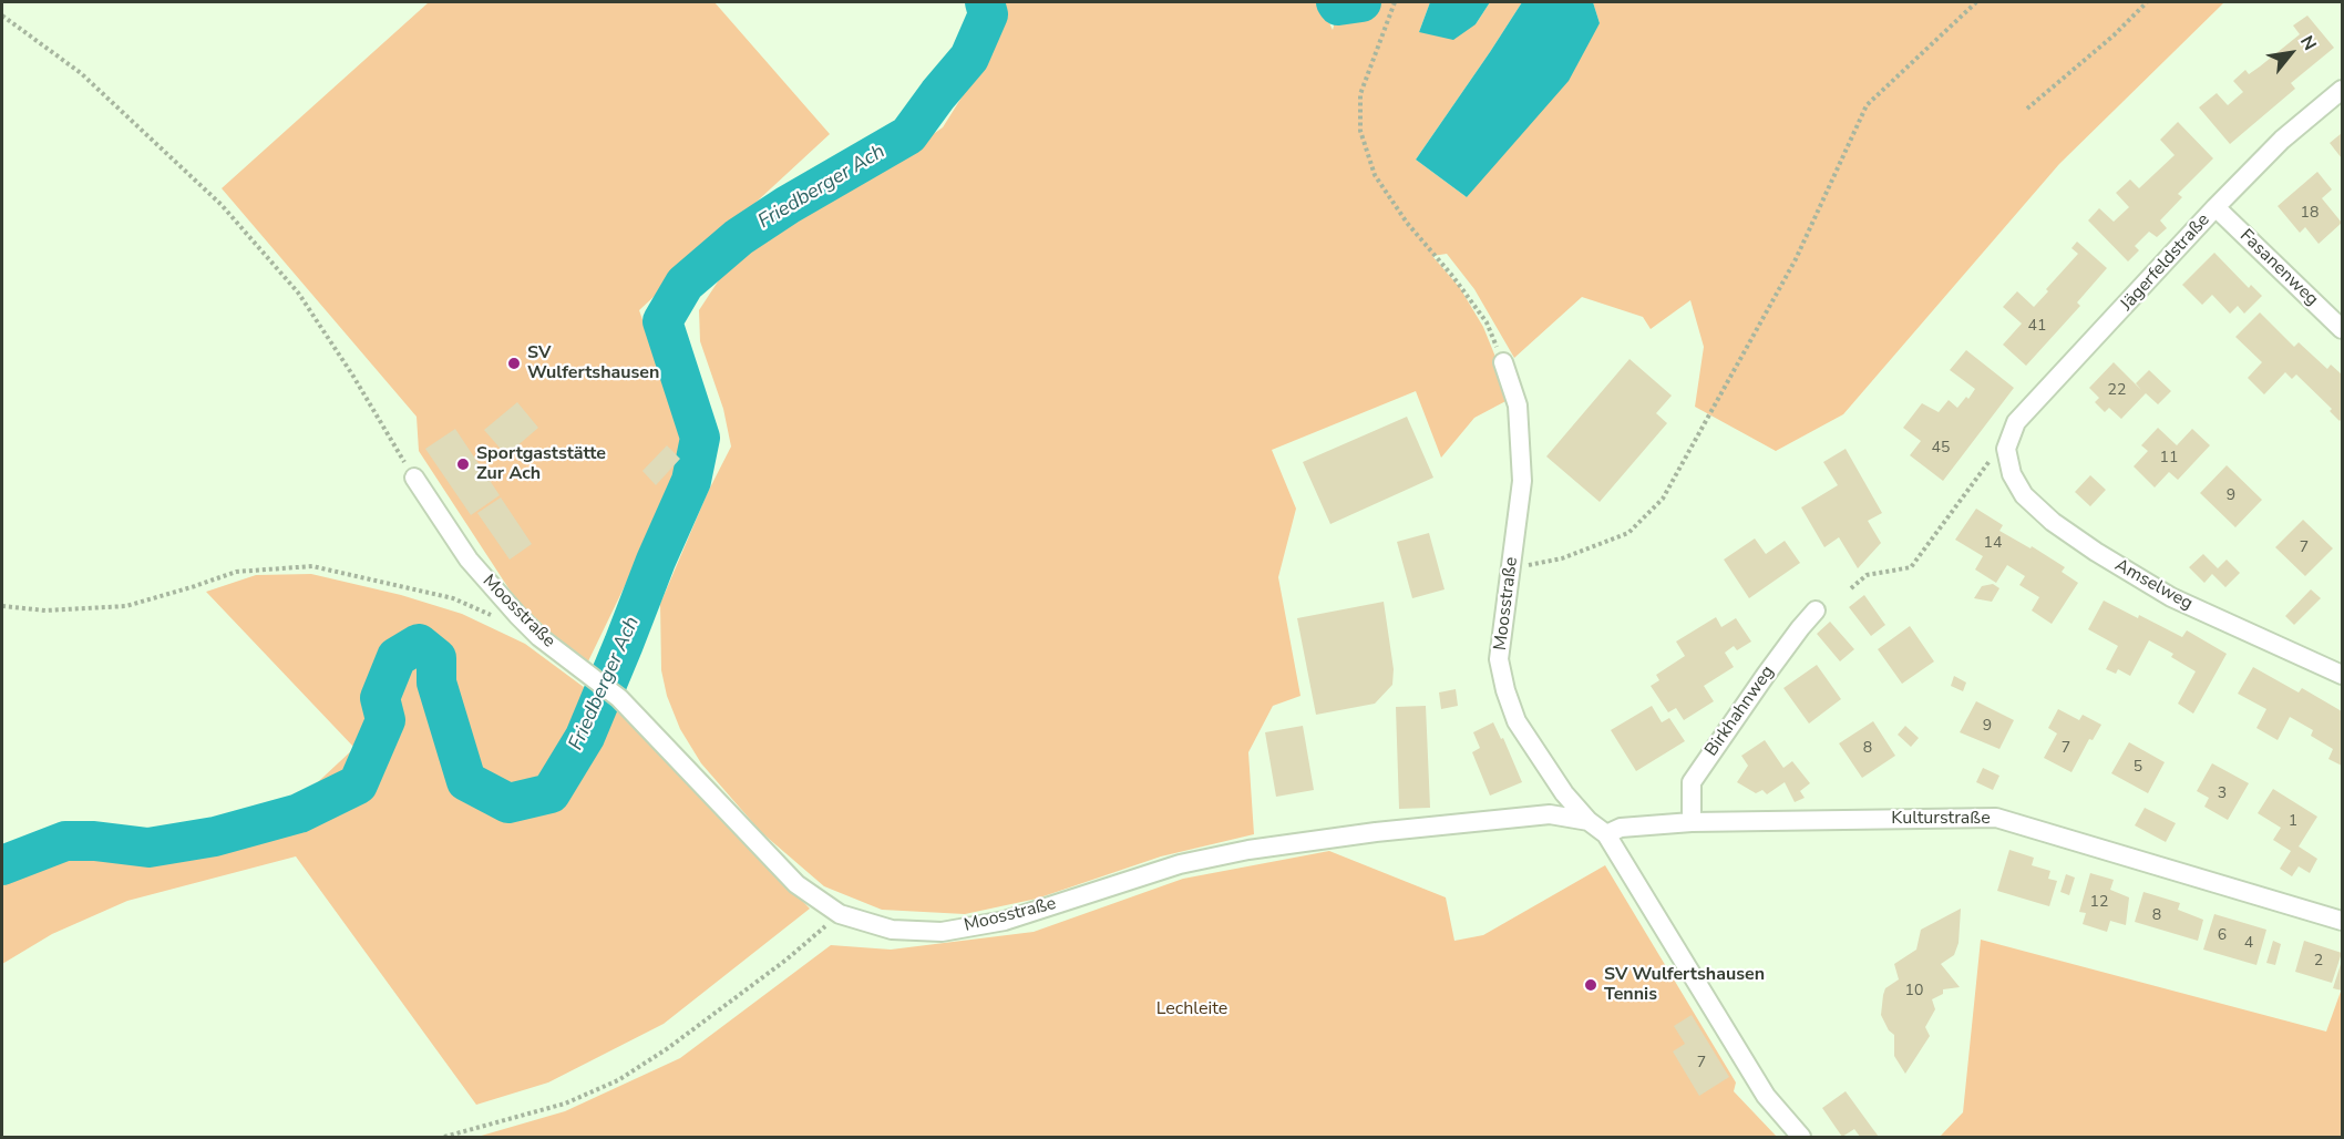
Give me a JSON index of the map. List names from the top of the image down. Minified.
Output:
{"streets":{"street":["Jägerfeldstraße","Fasanenweg","Amselweg","Moosstraße","Birkhahnweg","Kulturstraße"]},"crossings":[["Jägerfeldstraße","Fasanenweg"],["Jägerfeldstraße","Amselweg"],["Moosstraße","Kulturstraße"],["Birkhahnweg","Kulturstraße"]],"water":["Friedberger Ach"],"parks":["Lechleite"],"places":["SV Wulfertshausen","Sportgaststätte Zur Ach","SV Wulfertshausen Tennis"],"house_numbers":["18","41","22","45","11","9","14","7","9","8","7","5","3","1","12","8","6","4","2","10","7"],"north":"top right"}
